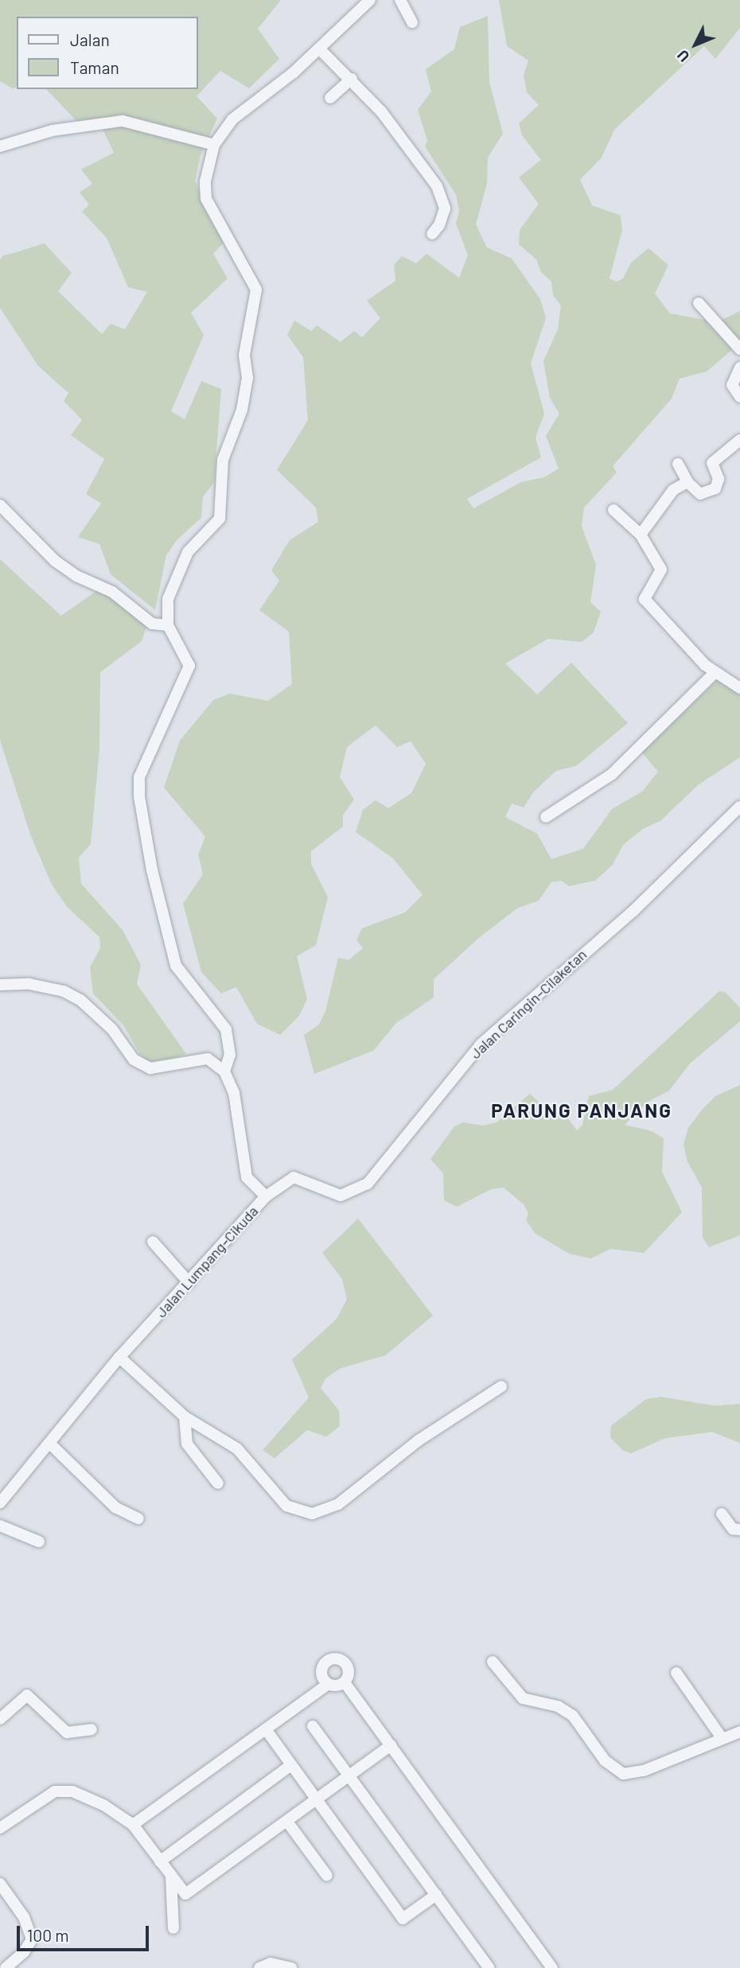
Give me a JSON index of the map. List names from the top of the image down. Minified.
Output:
{"streets":{"street":["Jalan Caringin–Cilaketan","Jalan Lumpang–Cikuda"]},"crossings":[["Jalan Caringin–Cilaketan","Jalan Lumpang–Cikuda"]],"districts":["PARUNG PANJANG"],"legend":["Jalan","Taman"],"scale_bar":"100 m","north":"bottom left"}
